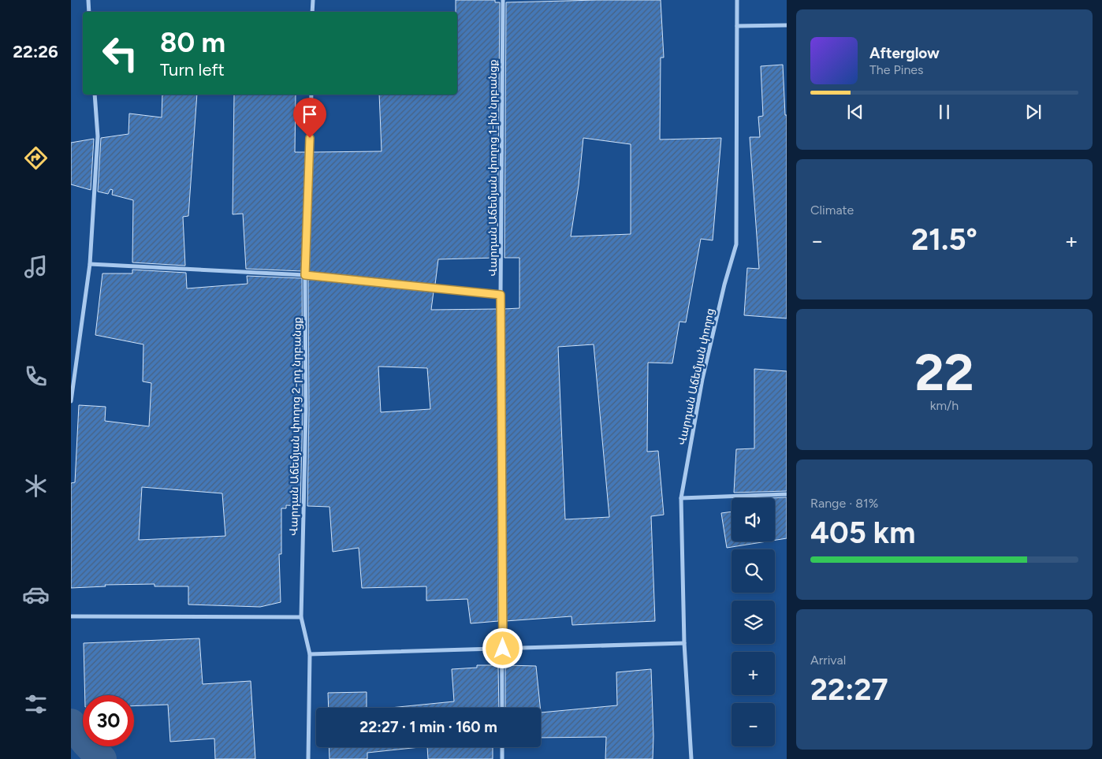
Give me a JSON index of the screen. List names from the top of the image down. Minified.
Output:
{"streets":{"street":["Վարդան Աճեմյան փողոց 1-ին նրբանցք","Վարդան Աճեմյան փողոց","Վարդան Աճեմյան փողոց 2-րդ նրբանցք"]},"page":{"tabs":"22:26","turn":["80 m","Turn left"],"song":["Afterglow","The Pines"],"tile":["Climate",["22","km/h"],["Range · 81%","405 km"],["Arrival","22:27"]],"heat":["−","21.5°","+"],"map_buttons":["+","−"],"limit":"30","trip":"22:27 · 1 min · 160 m"}}
